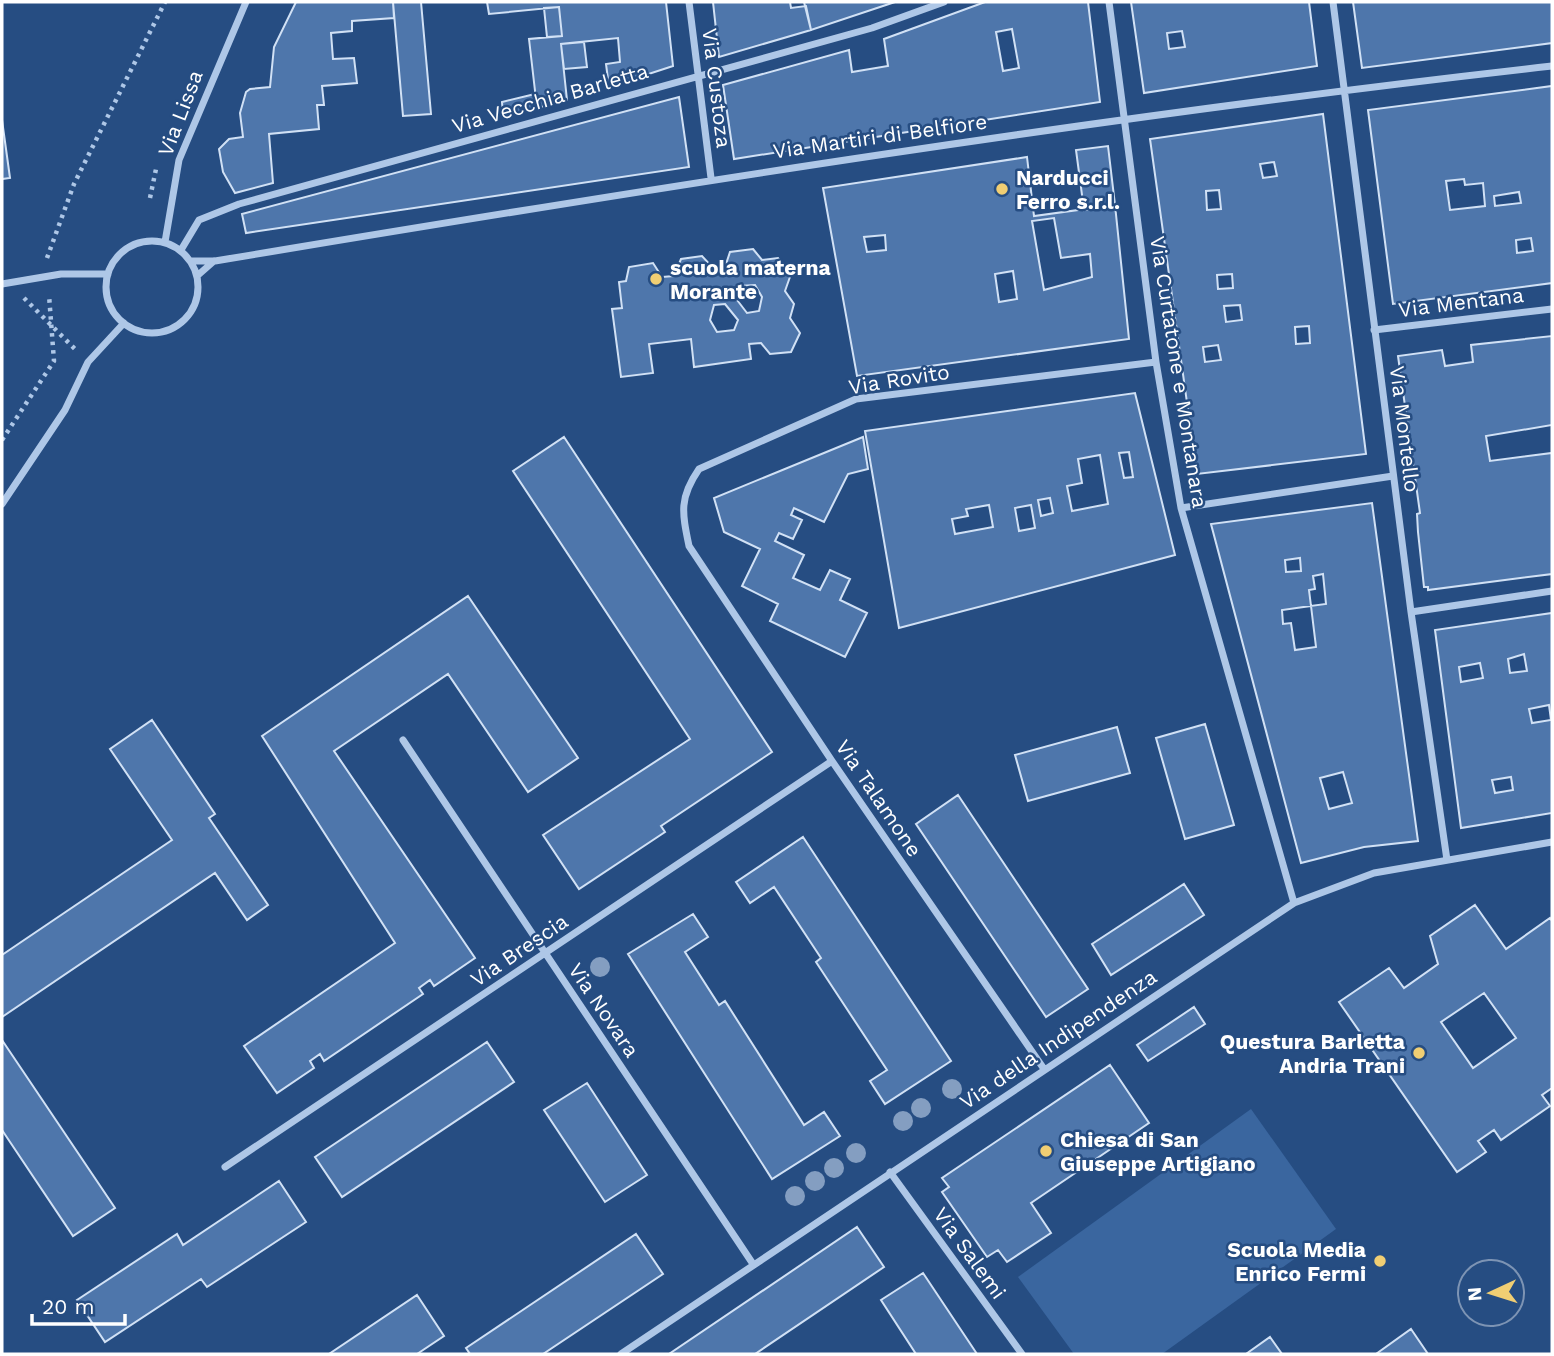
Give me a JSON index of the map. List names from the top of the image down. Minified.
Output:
{"streets":{"street":["Via Custoza","Via Vecchia Barletta","Via Lissa","Via Martiri di Belfiore","Via Mentana","Via Curtatone e Montanara","Via Rovito","Via Montello","Via Talamone","Via Brescia","Via Novara","Via della Indipendenza","Via Salemi"]},"crossings":[["Via Custoza","Via Vecchia Barletta"],["Via Custoza","Via Martiri di Belfiore"],["Via Vecchia Barletta","Via Lissa"],["Via Vecchia Barletta","Via Martiri di Belfiore"],["Via Lissa","Via Martiri di Belfiore"],["Via Martiri di Belfiore","Via Curtatone e Montanara"],["Via Martiri di Belfiore","Via Montello"],["Via Mentana","Via Montello"],["Via Curtatone e Montanara","Via Rovito"],["Via Curtatone e Montanara","Via della Indipendenza"],["Via Rovito","Via Talamone"],["Via Montello","Via della Indipendenza"],["Via Talamone","Via Brescia"],["Via Talamone","Via della Indipendenza"],["Via Brescia","Via Novara"],["Via Novara","Via della Indipendenza"],["Via della Indipendenza","Via Salemi"]],"places":["Narducci Ferro s.r.l.","scuola materna Morante","Questura Barletta Andria Trani","Chiesa di San Giuseppe Artigiano","Scuola Media Enrico Fermi"],"scale_bar":"20 m","north":"left"}
